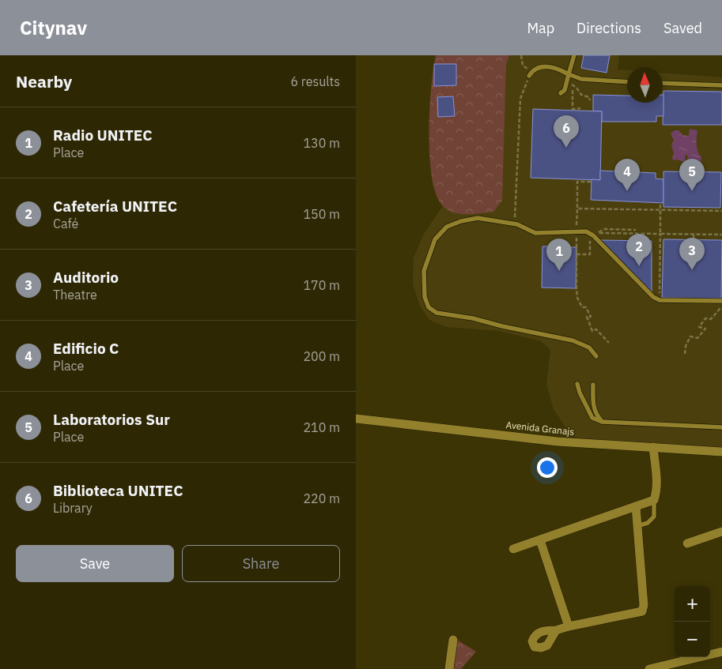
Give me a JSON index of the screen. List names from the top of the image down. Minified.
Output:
{"streets":{"street":["Avenida Granajs"]},"north":"top","page":{"header":"Citynav","nav":["Map","Directions","Saved"],"heading":["Nearby","6 results"],"list":[{"mark":"1","name":"Radio UNITEC","note":"Place","value":"130 m"},{"mark":"2","name":"Cafetería UNITEC","note":"Café","value":"150 m"},{"mark":"3","name":"Auditorio","note":"Theatre","value":"170 m"},{"mark":"4","name":"Edificio C","note":"Place","value":"200 m"},{"mark":"5","name":"Laboratorios Sur","note":"Place","value":"210 m"},{"mark":"6","name":"Biblioteca UNITEC","note":"Library","value":"220 m"}],"pins":["6","4","5","2","3","1"],"buttons":["Save","Share"],"map_buttons":["+","−"]}}
